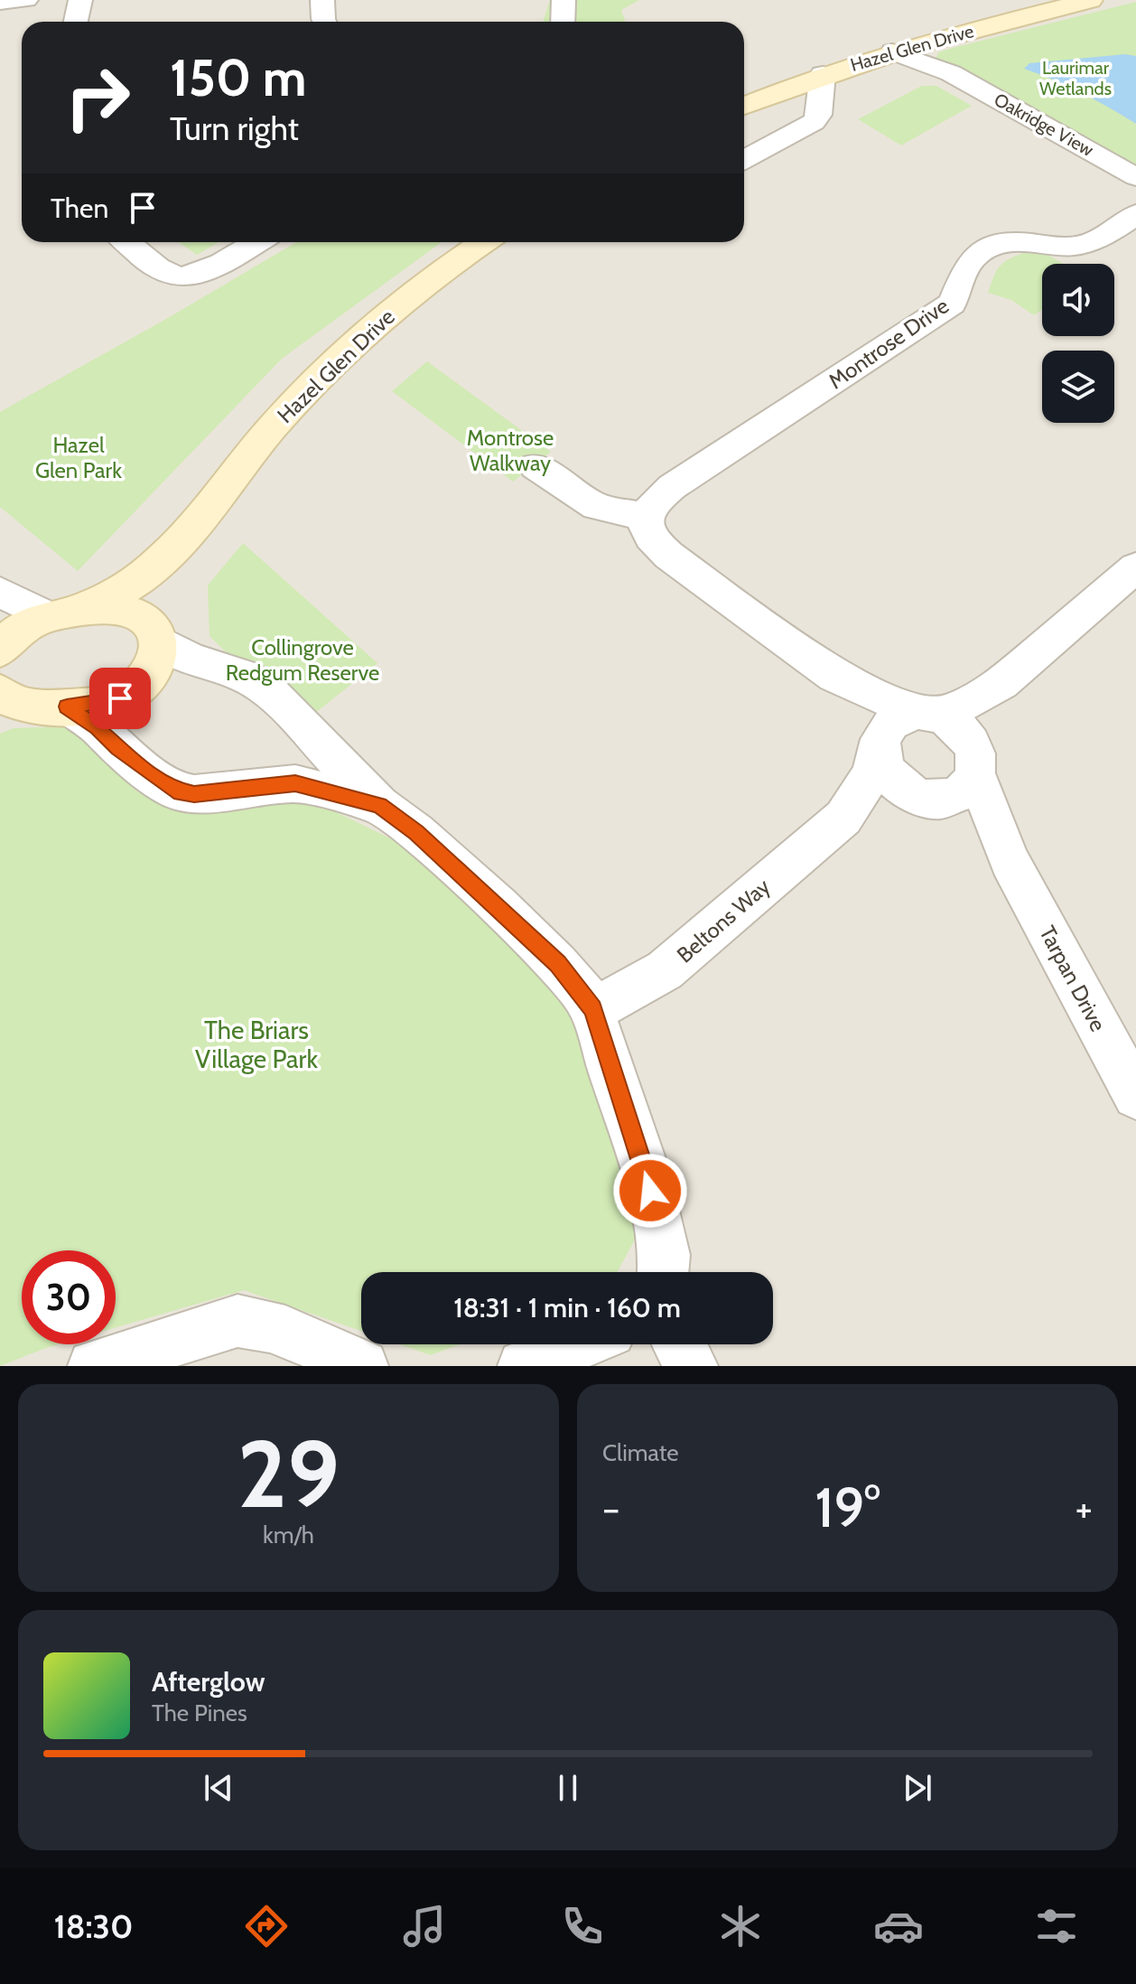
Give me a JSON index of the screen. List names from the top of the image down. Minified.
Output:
{"streets":{"street":["Hazel Glen Drive","Oakridge View","Montrose Drive","Beltons Way","Tarpan Drive"]},"crossings":[["Beltons Way","Tarpan Drive"]],"parks":["Laurimar Wetlands","Montrose Walkway","Hazel Glen Park","Collingrove Redgum Reserve","The Briars Village Park"],"page":{"turn":["150 m","Turn right"],"then":"Then","limit":"30","trip":"18:31 · 1 min · 160 m","tile":[["29","km/h"],"Climate"],"heat":["−","19°","+"],"song":["Afterglow","The Pines"],"tabs":"18:30"}}
